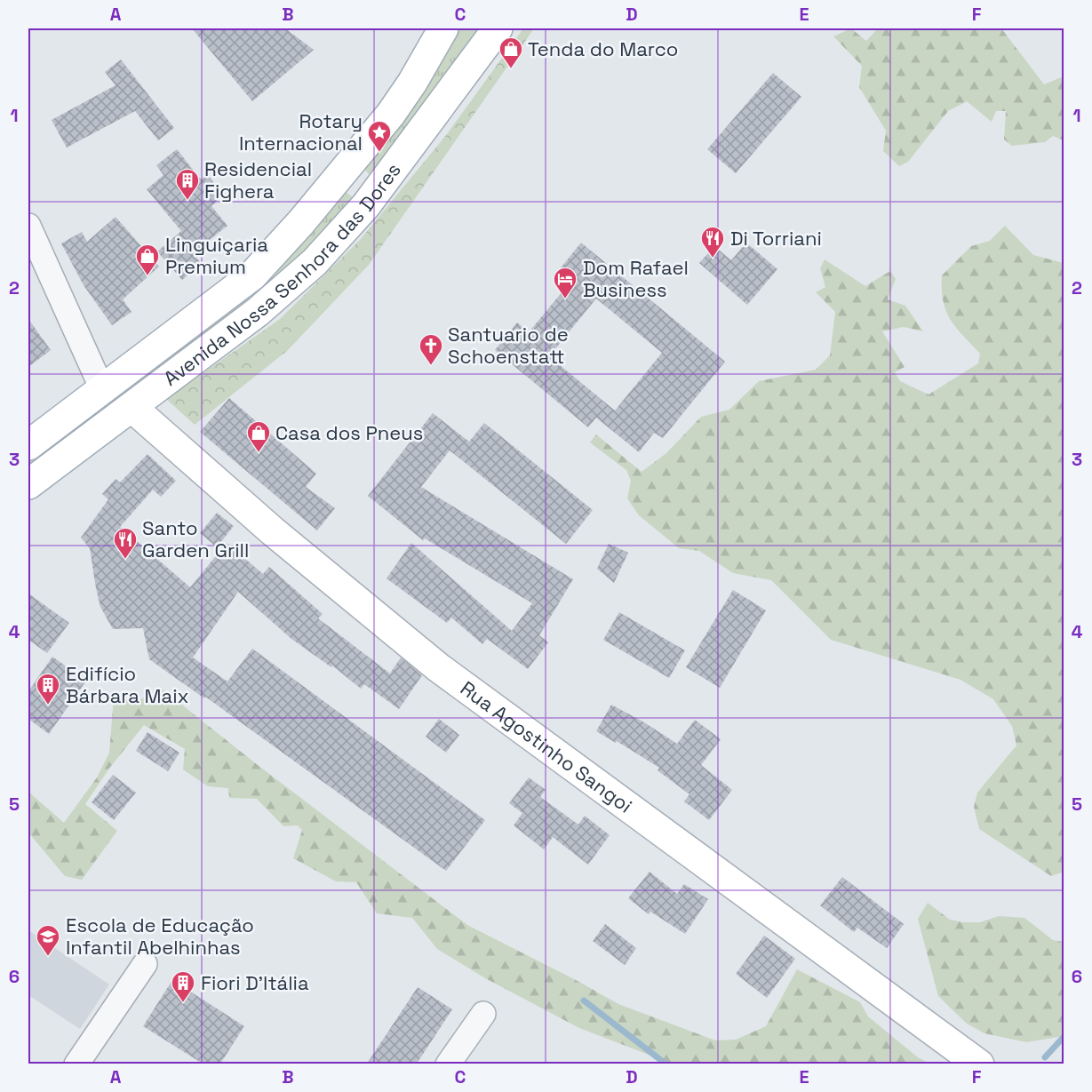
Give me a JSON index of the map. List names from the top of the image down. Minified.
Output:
{"streets":{"main road":["Avenida Nossa Senhora das Dores","Rua Agostinho Sangoi"]},"crossings":[["Avenida Nossa Senhora das Dores","Rua Agostinho Sangoi"]],"places":{"shop":["Tenda do Marco","Linguiçaria Premium","Casa dos Pneus"],"place":["Rotary Internacional"],"building":["Residencial Fighera","Edifício Bárbara Maix","Fiori D'Itália"],"restaurant":["Di Torriani","Santo Garden Grill"],"hotel":["Dom Rafael Business"],"church":["Santuario de Schoenstatt"],"school or university":["Escola de Educação Infantil Abelhinhas"]},"grid":{"columns":["A","B","C","D","E","F"],"rows":["1","2","3","4","5","6"]}}
